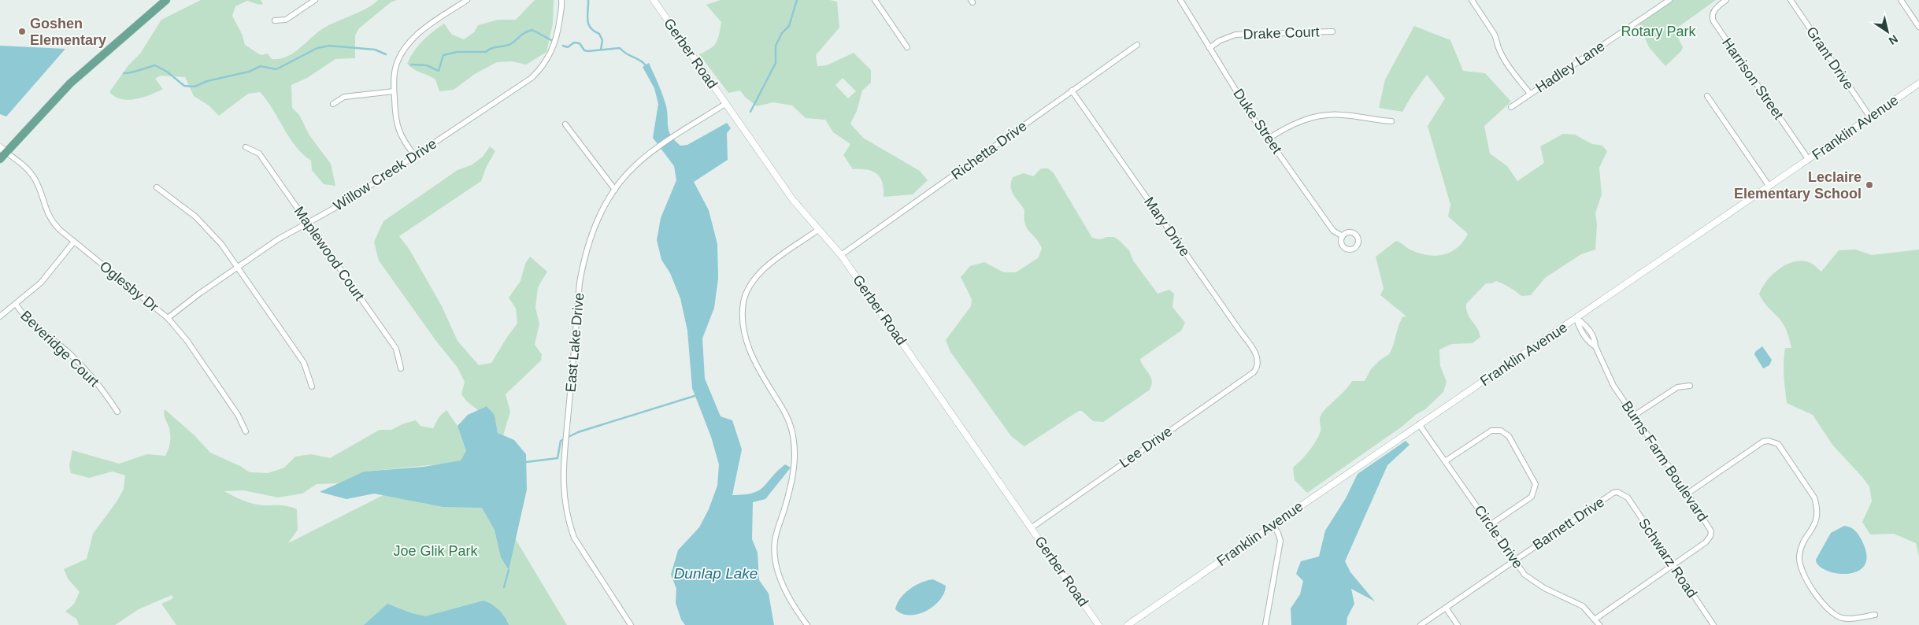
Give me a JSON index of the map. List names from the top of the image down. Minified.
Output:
{"streets":{"street":["Drake Court","Gerber Road","Grant Drive","Hadley Lane","Harrison Street","Duke Street","Franklin Avenue","Richetta Drive","Willow Creek Drive","Mary Drive","Maplewood Court","Oglesby Dr","East Lake Drive","Beveridge Court","Lee Drive","Burns Farm Boulevard","Barnett Drive","Circle Drive","Schwarz Road"]},"crossings":[["Drake Court","Duke Street"],["Gerber Road","Richetta Drive"],["Gerber Road","East Lake Drive"],["Gerber Road","Lee Drive"],["Grant Drive","Franklin Avenue"],["Harrison Street","Franklin Avenue"],["Franklin Avenue","Burns Farm Boulevard"],["Franklin Avenue","Circle Drive"],["Richetta Drive","Mary Drive"],["Willow Creek Drive","Maplewood Court"],["Willow Creek Drive","Oglesby Dr"],["Mary Drive","Lee Drive"],["Burns Farm Boulevard","Schwarz Road"],["Barnett Drive","Circle Drive"],["Barnett Drive","Schwarz Road"]],"water":["Dunlap Lake"],"parks":["Rotary Park","Joe Glik Park"],"places":["Goshen Elementary","Leclaire Elementary School"],"north":"bottom right"}
